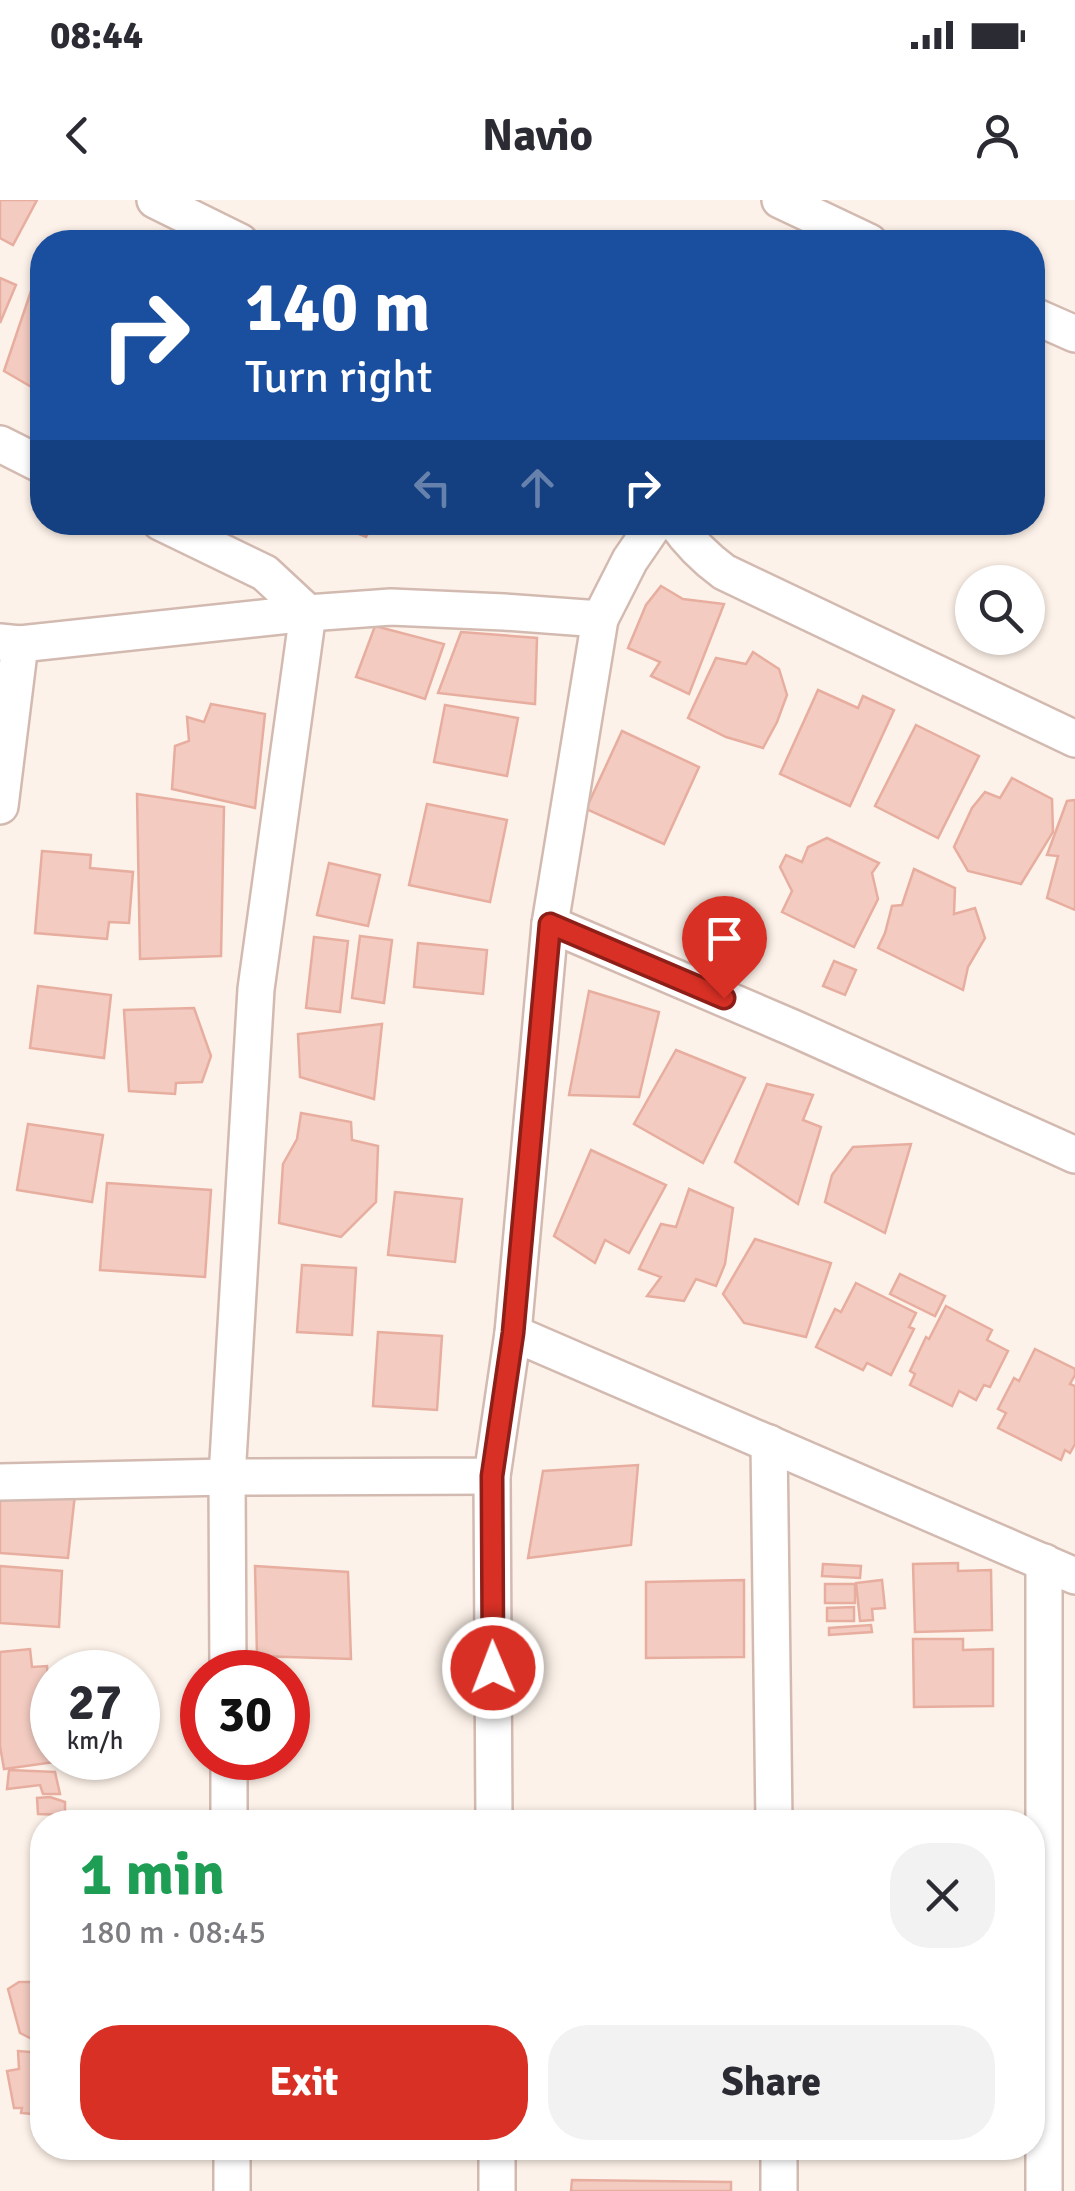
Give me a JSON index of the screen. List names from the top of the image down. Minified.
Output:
{"page":{"status":"08:44","header":"Navio","turn":["140 m","Turn right"],"speed":"27 km/h","limit":"30","heading":["1 min","180 m · 08:45"],"buttons":["Exit","Share"]}}
